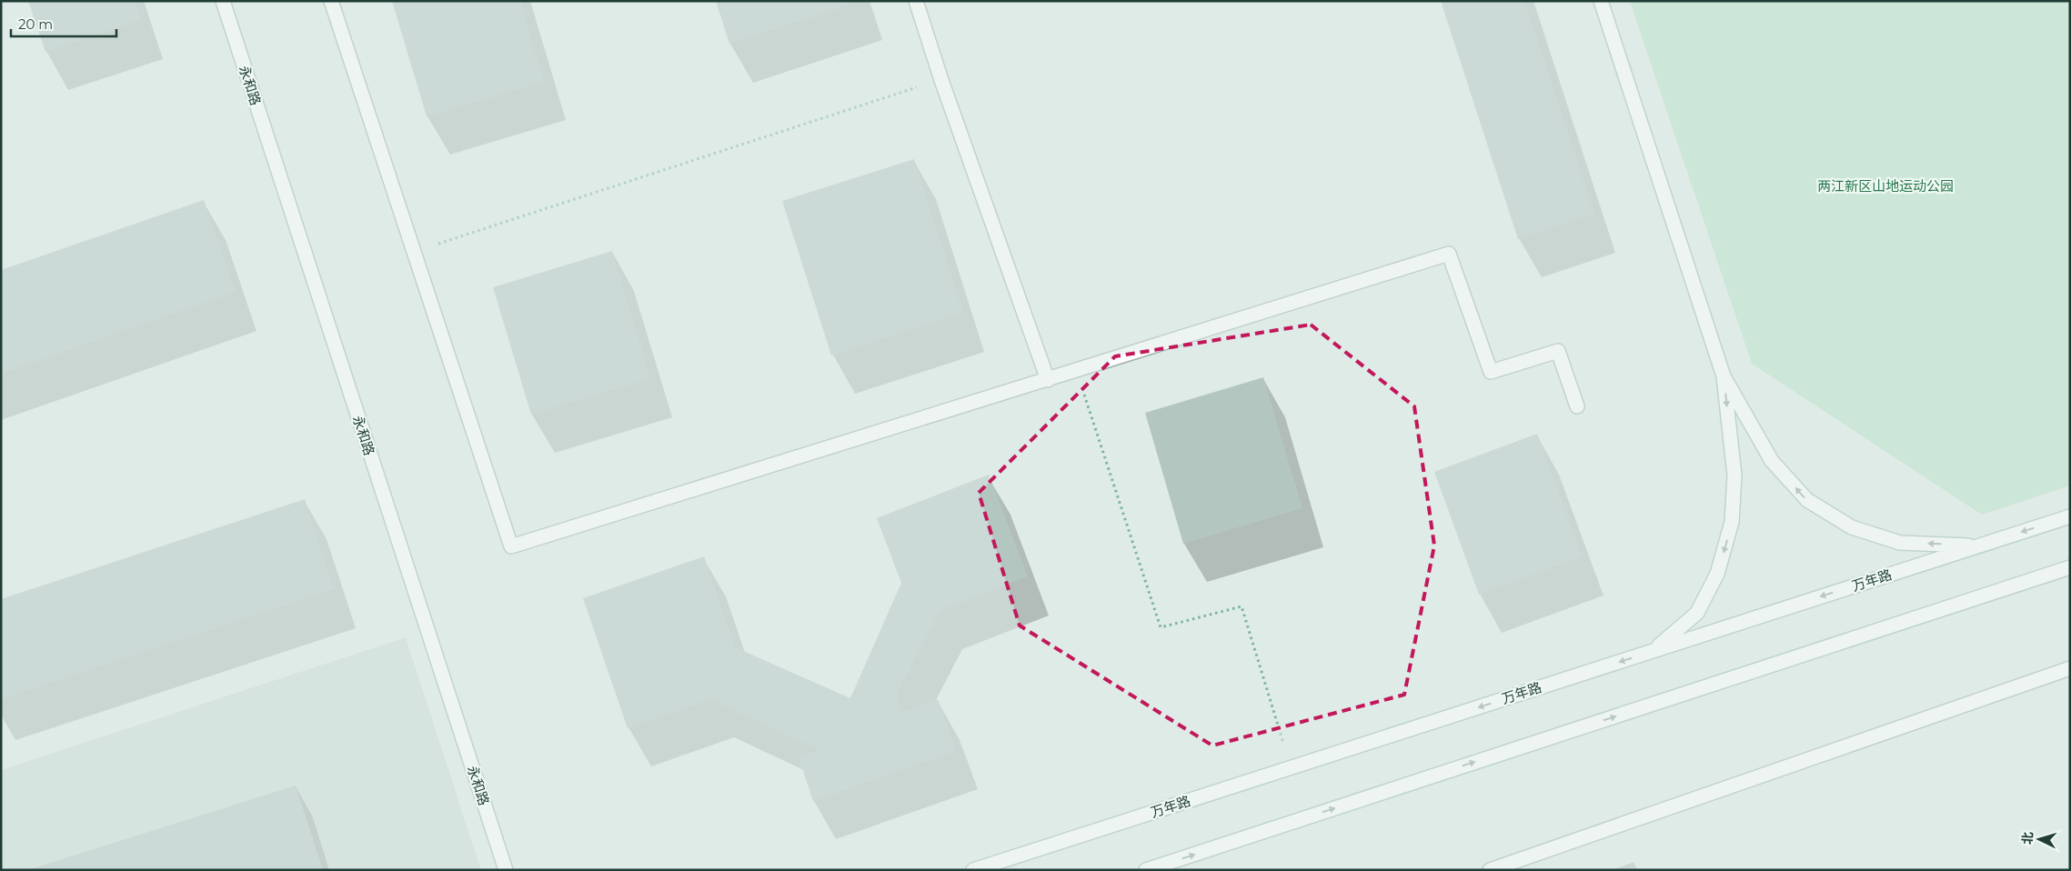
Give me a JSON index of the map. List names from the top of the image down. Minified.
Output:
{"streets":{"street":["永和路","万年路"]},"parks":["两江新区山地运动公园"],"scale_bar":"20 m","north":"left"}
